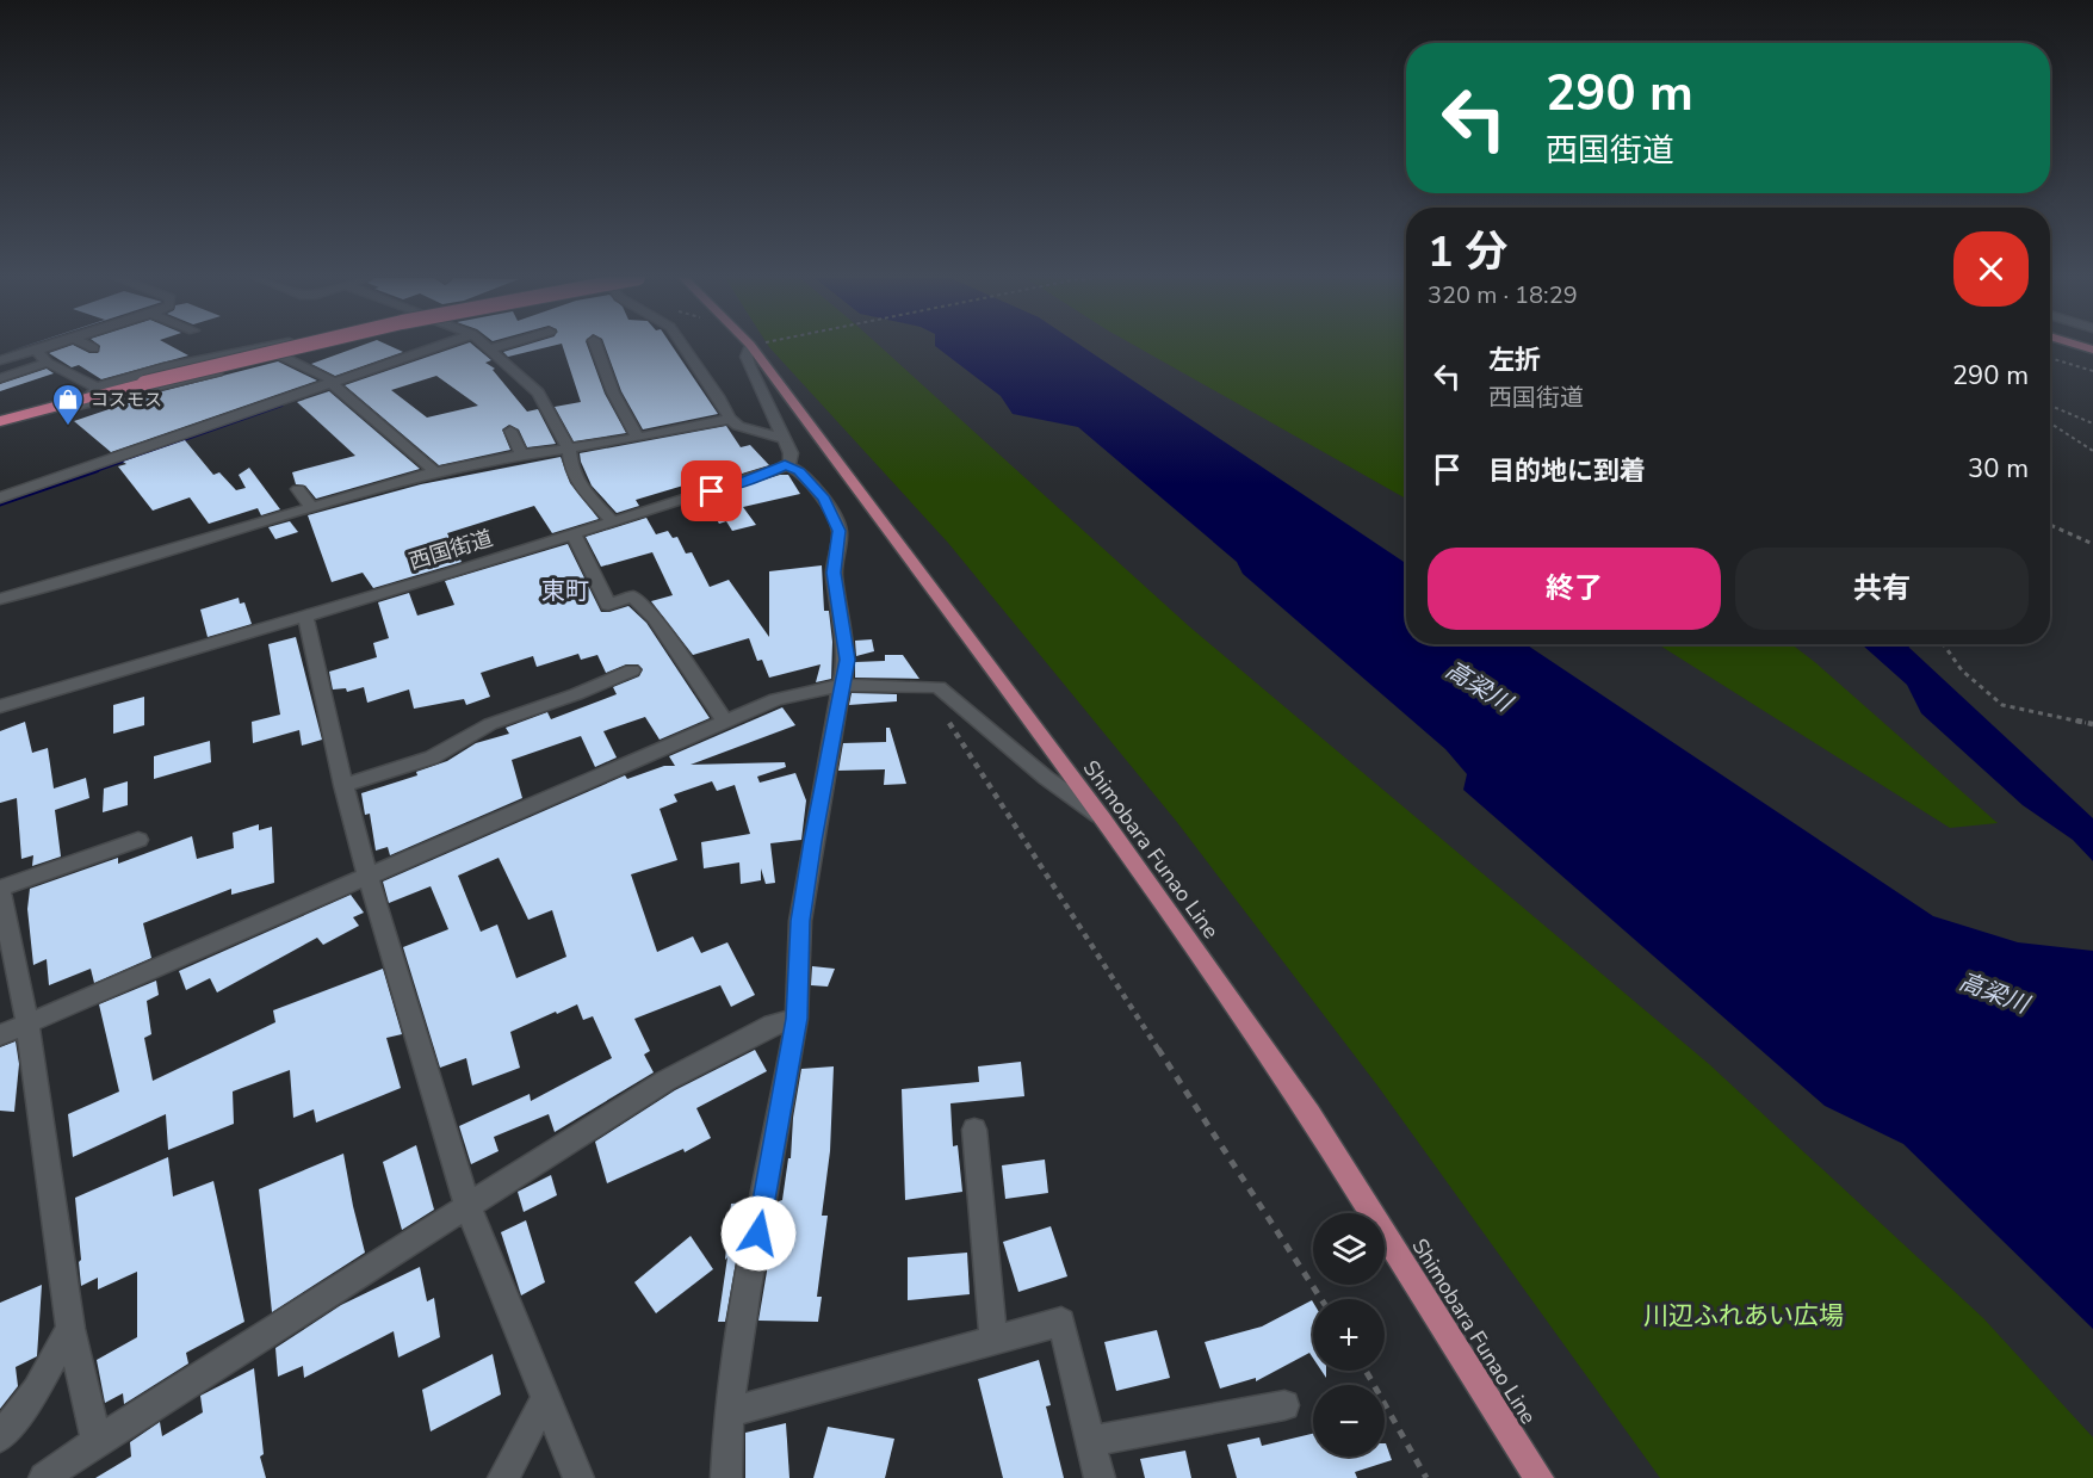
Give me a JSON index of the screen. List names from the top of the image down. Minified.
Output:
{"streets":{"main road":["Shimobara Funao Line"],"street":["西国街道"]},"districts":["東町"],"water":["高梁川"],"parks":["川辺ふれあい広場"],"places":{"shop":["コスモス"]},"page":{"turn":["290 m","西国街道"],"heading":["1 分","320 m · 18:29"],"list":[{"name":"左折","note":"西国街道","value":"290 m"},{"name":"目的地に到着","value":"30 m"}],"buttons":["終了","共有"],"map_buttons":["+","−"]}}
